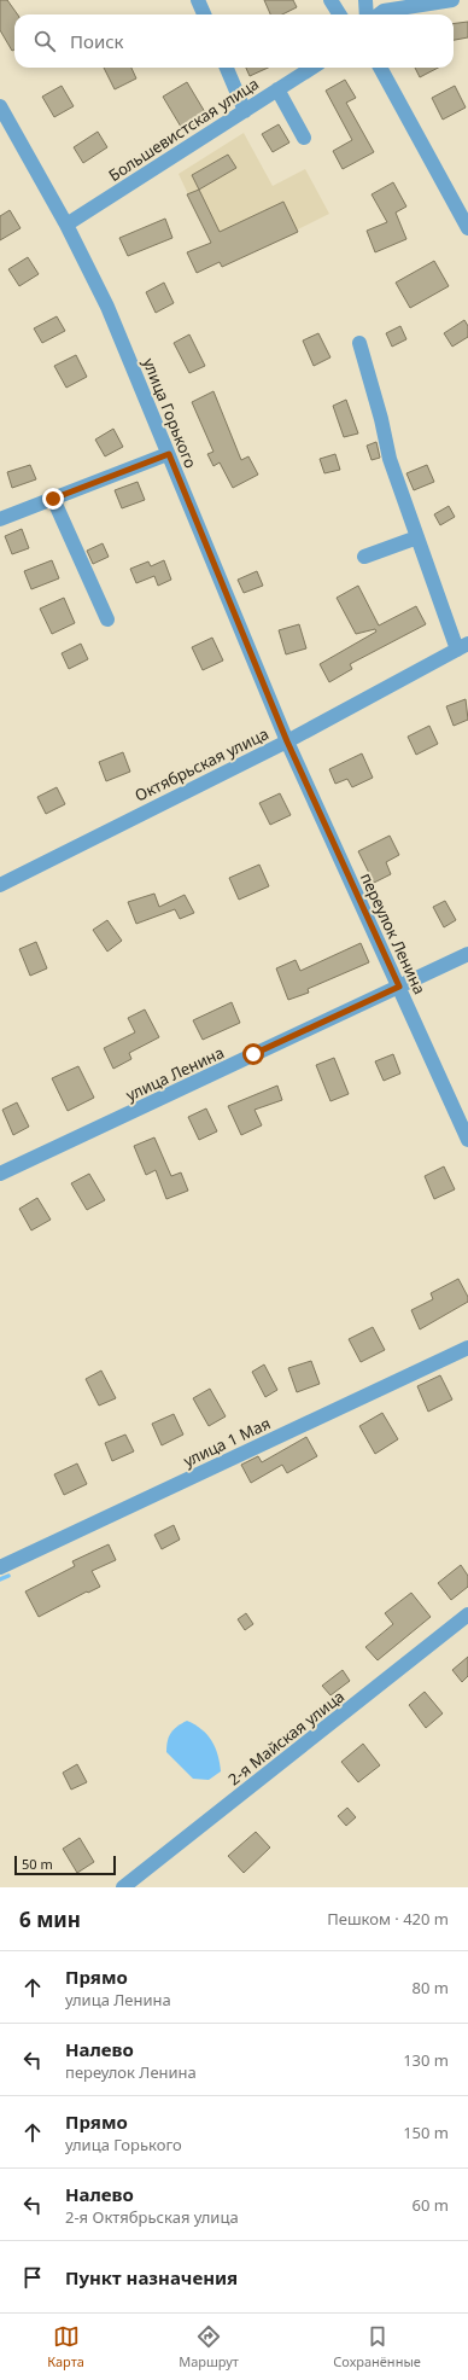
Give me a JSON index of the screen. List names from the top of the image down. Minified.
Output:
{"streets":{"street":["Большевистская улица","улица Горького","Октябрьская улица","переулок Ленина","улица Ленина","улица 1 Мая","2-я Майская улица"]},"crossings":[["Большевистская улица","улица Горького"],["улица Горького","Октябрьская улица"],["улица Горького","переулок Ленина"],["Октябрьская улица","переулок Ленина"],["переулок Ленина","улица Ленина"]],"scale_bar":"50 m","page":{"search":"Поиск","scale":"50 m","heading":["6 мин","Пешком · 420 m"],"list":[["Прямо","улица Ленина","80 m"],["Налево","переулок Ленина","130 m"],["Прямо","улица Горького","150 m"],["Налево","2-я Октябрьская улица","60 m"],"Пункт назначения"],"nav":["Карта","Маршрут","Сохранённые"]}}
